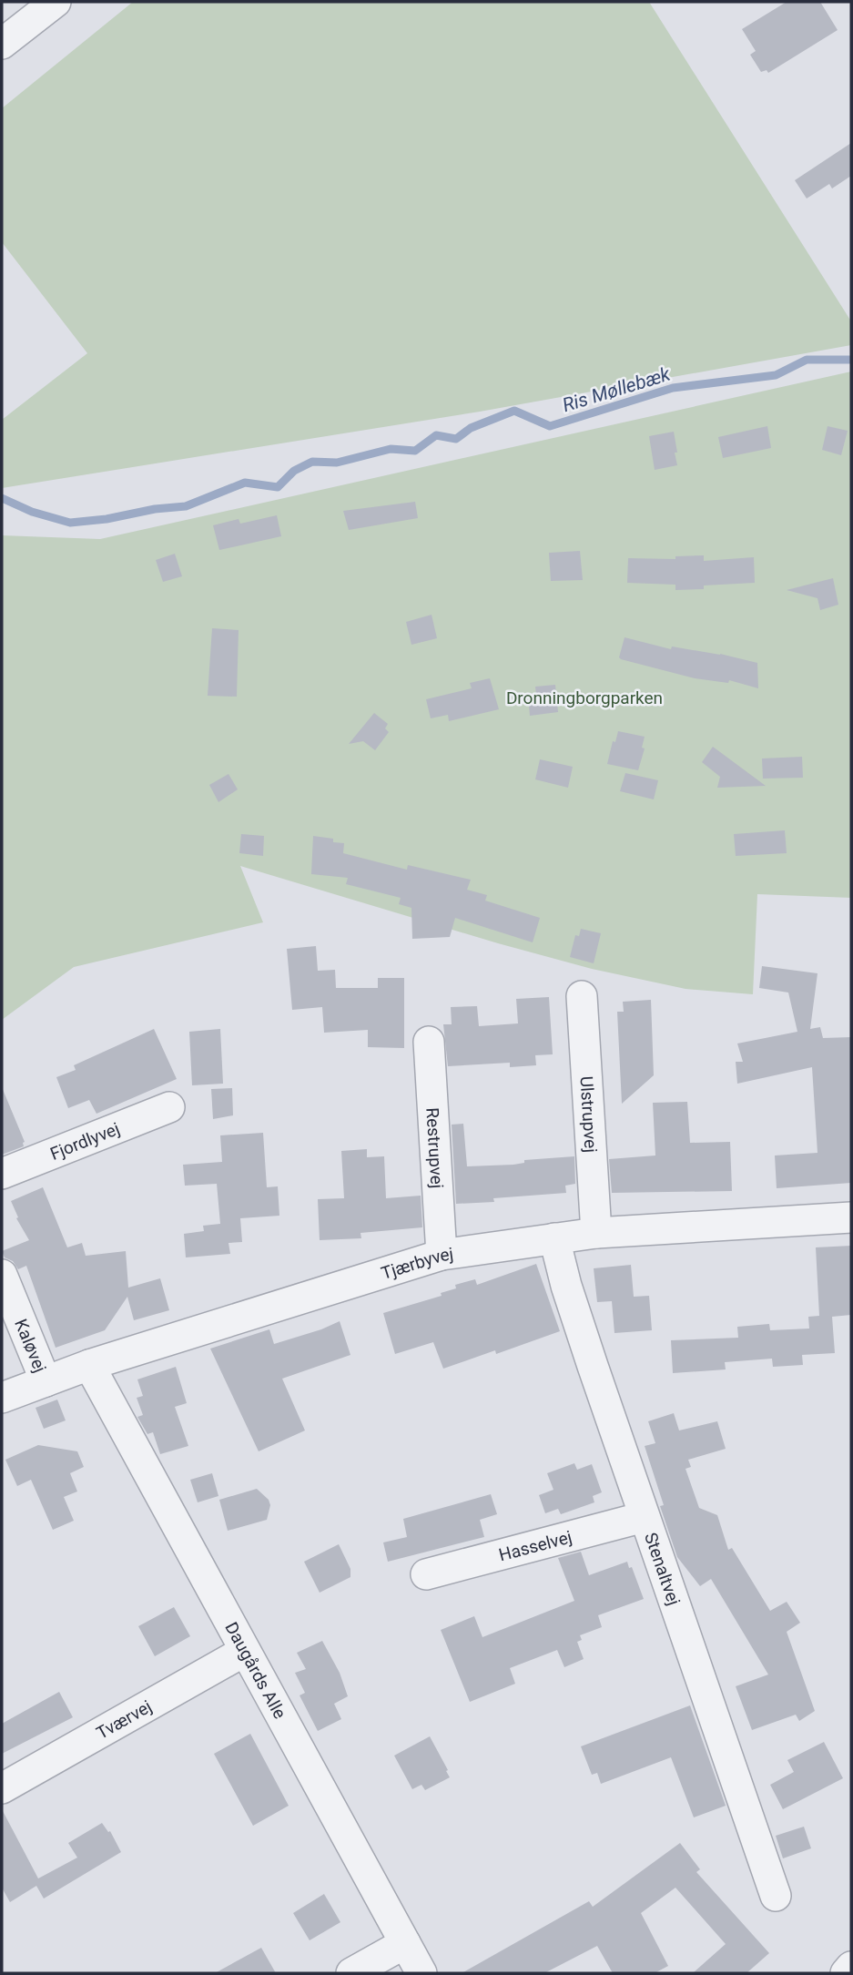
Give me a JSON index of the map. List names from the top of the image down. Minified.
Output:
{"streets":{"street":["Ulstrupvej","Fjordlyvej","Restrupvej","Tjærbyvej","Kaløvej","Hasselvej","Stenaltvej","Daugårds Alle","Tværvej"]},"crossings":[["Ulstrupvej","Tjærbyvej"],["Restrupvej","Tjærbyvej"],["Tjærbyvej","Kaløvej"],["Tjærbyvej","Stenaltvej"],["Tjærbyvej","Daugårds Alle"],["Hasselvej","Stenaltvej"],["Daugårds Alle","Tværvej"]],"water":["Ris Møllebæk"],"parks":["Dronningborgparken"]}
